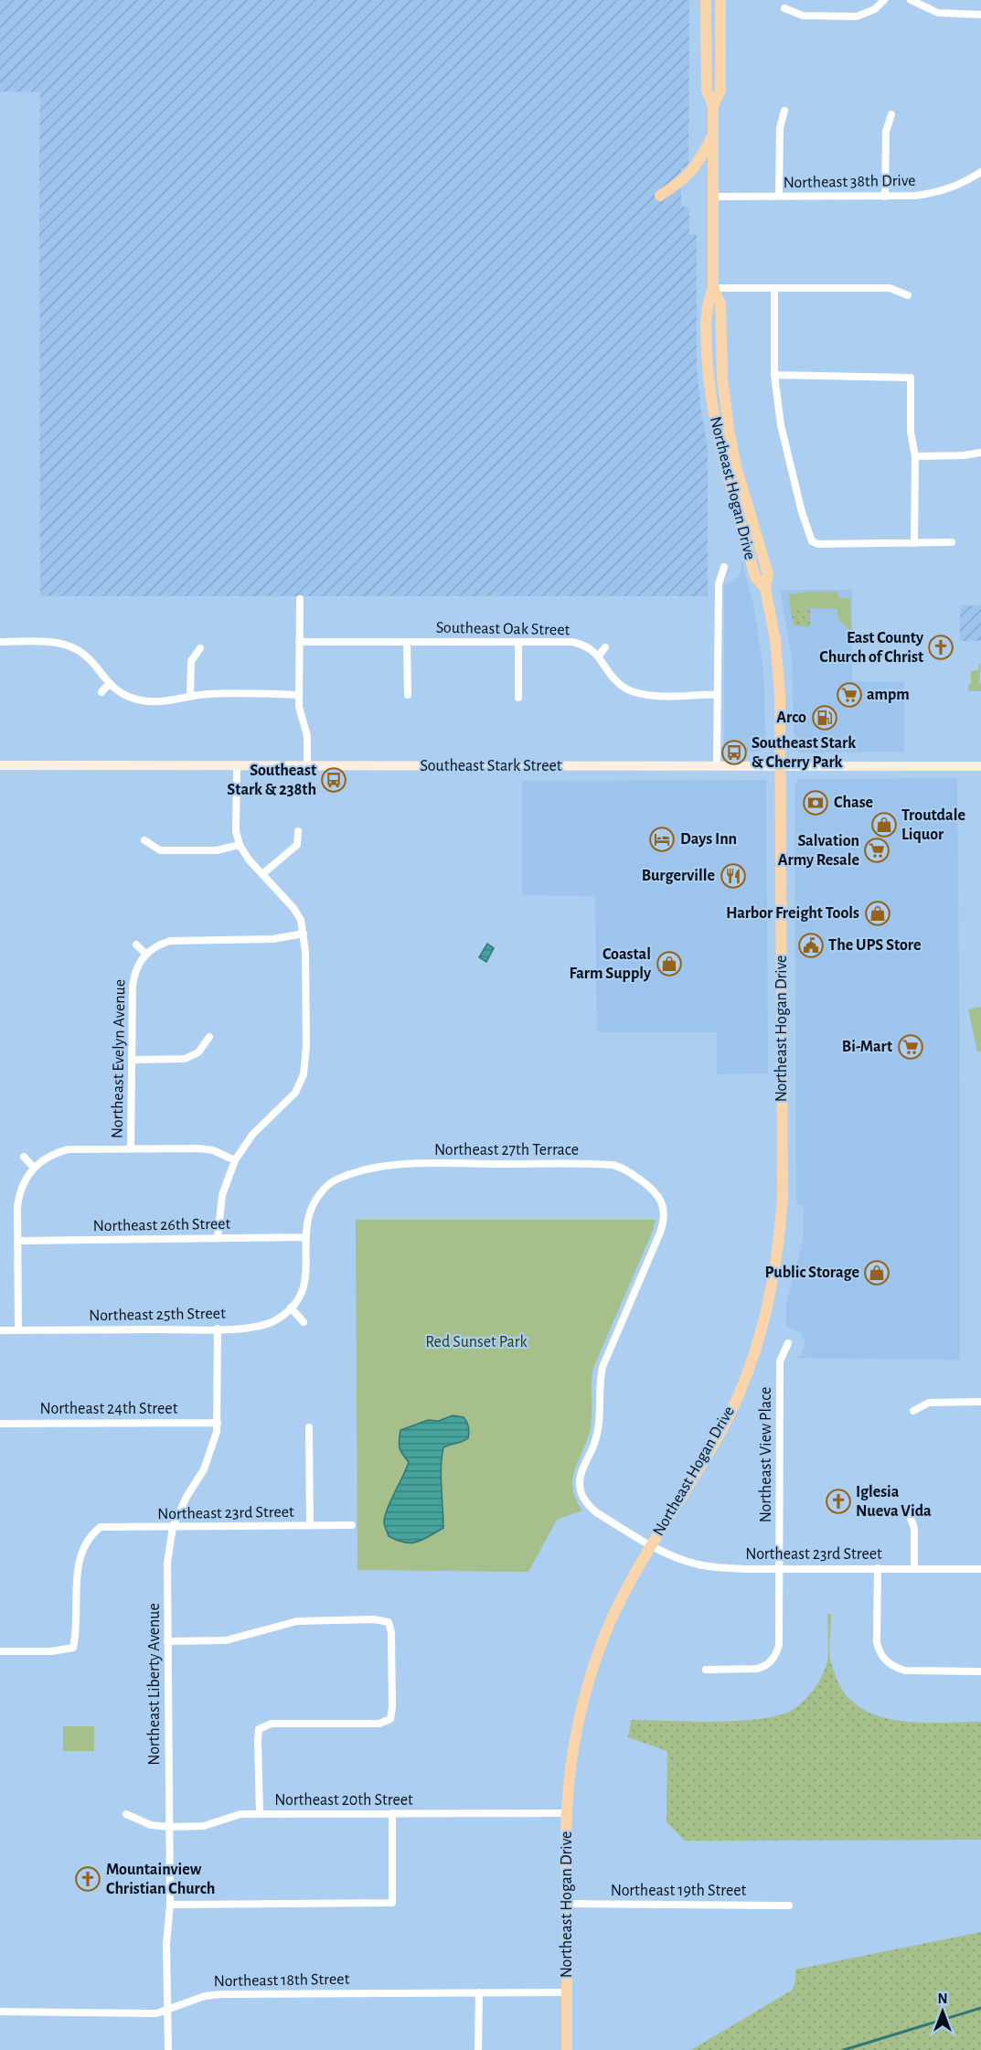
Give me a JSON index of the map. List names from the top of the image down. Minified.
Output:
{"streets":{"highway":["Northeast Hogan Drive"],"main road":["Southeast Stark Street"],"street":["Northeast 38th Drive","Southeast Oak Street","Northeast Evelyn Avenue","Northeast 27th Terrace","Northeast 26th Street","Northeast 25th Street","Northeast 24th Street","Northeast View Place","Northeast 23rd Street","Northeast Liberty Avenue","Northeast 20th Street","Northeast 19th Street","Northeast 18th Street"]},"crossings":[["Northeast 38th Drive","Northeast Hogan Drive"],["Northeast Hogan Drive","Southeast Stark Street"],["Northeast Hogan Drive","Northeast 23rd Street"],["Northeast Hogan Drive","Northeast 20th Street"],["Northeast Hogan Drive","Northeast 19th Street"],["Northeast Hogan Drive","Northeast 18th Street"],["Northeast 27th Terrace","Northeast 26th Street"],["Northeast 27th Terrace","Northeast 25th Street"],["Northeast 27th Terrace","Northeast 23rd Street"],["Northeast 25th Street","Northeast Liberty Avenue"],["Northeast 24th Street","Northeast Liberty Avenue"],["Northeast View Place","Northeast 23rd Street"],["Northeast 23rd Street","Northeast Liberty Avenue"],["Northeast Liberty Avenue","Northeast 20th Street"],["Northeast Liberty Avenue","Northeast 18th Street"]],"parks":["Red Sunset Park"],"places":{"church":["East County Church of Christ","Iglesia Nueva Vida","Mountainview Christian Church"],"supermarket":["ampm","Salvation Army Resale","Bi-Mart"],"fuel station":["Arco"],"bus stop":["Southeast Stark & Cherry Park","Southeast Stark & 238th"],"bank":["Chase"],"shop":["Troutdale Liquor","Harbor Freight Tools","Coastal Farm Supply","Public Storage"],"hotel":["Days Inn"],"restaurant":["Burgerville"],"public building":["The UPS Store"]},"north":"top"}
